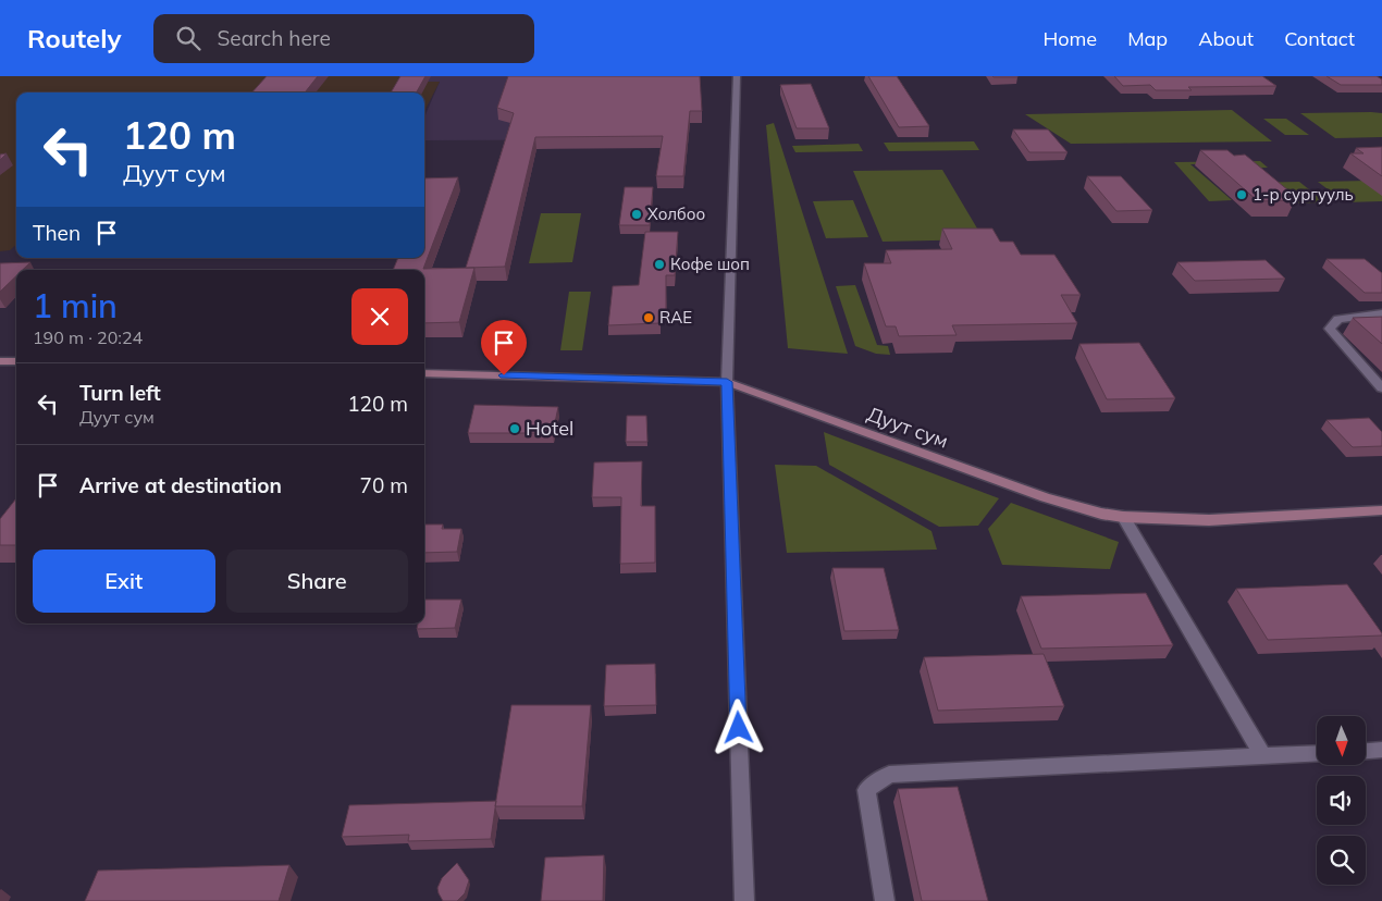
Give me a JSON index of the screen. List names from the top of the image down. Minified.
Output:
{"streets":{"main road":["Дуут сум"]},"places":["1-р сургууль","Холбоо","Кофе шоп","RAE","Hotel"],"north":"bottom","page":{"header":"Routely","search":"Search here","nav":["Home","Map","About","Contact"],"turn":["120 m","Дуут сум"],"then":"Then","heading":["1 min","190 m · 20:24"],"list":[{"name":"Turn left","note":"Дуут сум","value":"120 m"},{"name":"Arrive at destination","value":"70 m"}],"buttons":["Exit","Share"]}}
